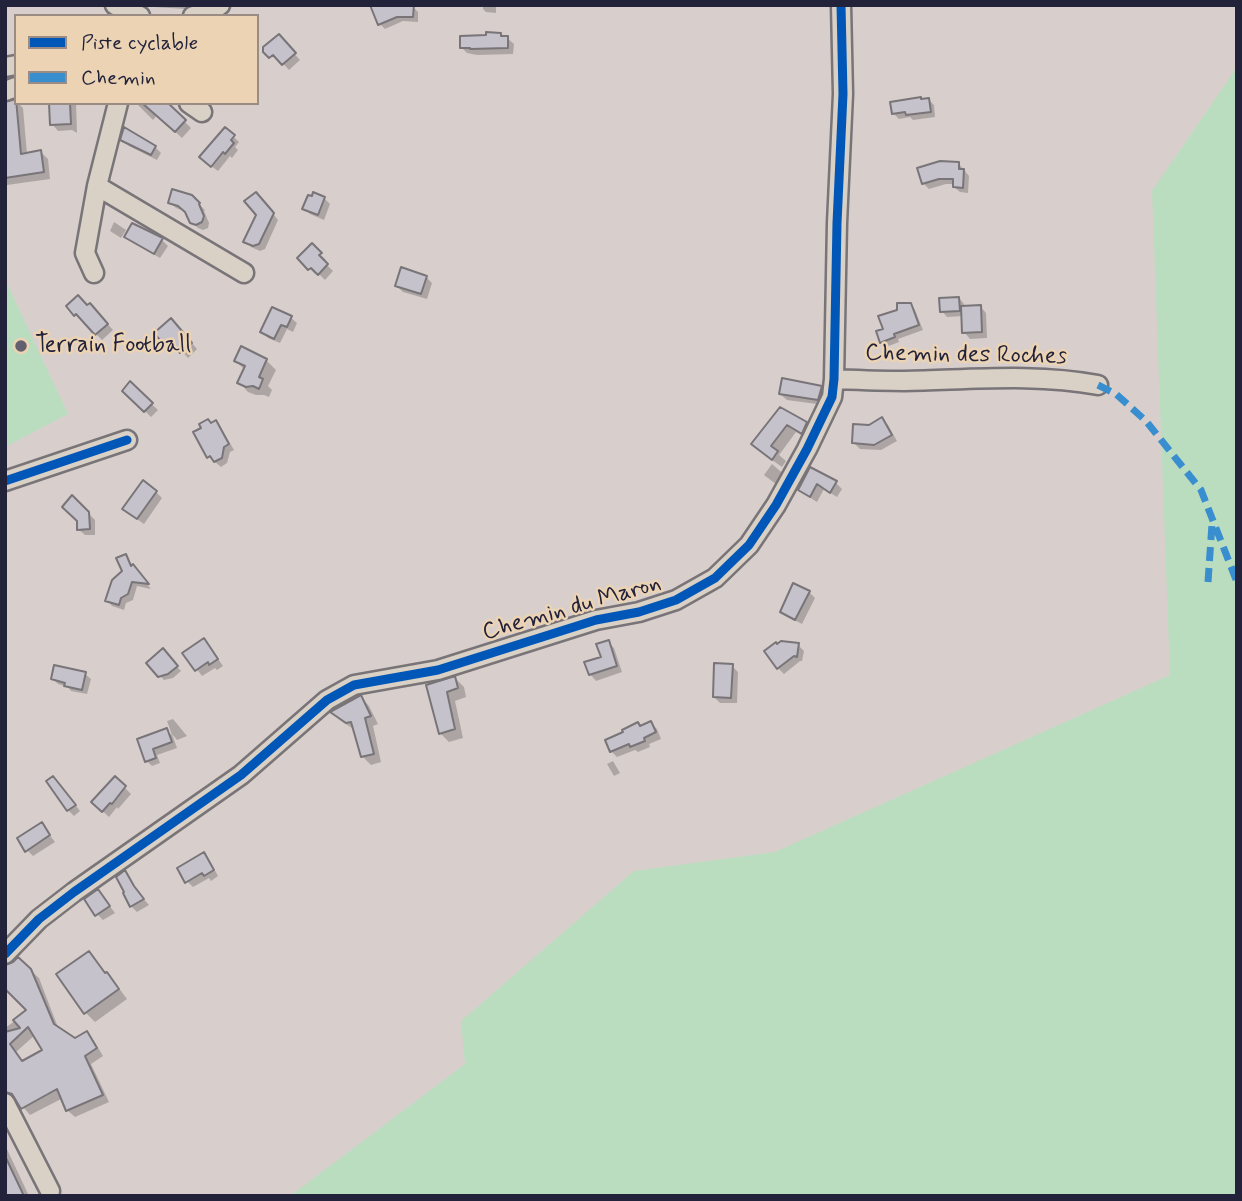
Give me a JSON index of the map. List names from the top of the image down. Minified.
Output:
{"streets":{"street":["Chemin des Roches","Chemin du Maron"]},"crossings":[["Chemin des Roches","Chemin du Maron"]],"places":["Terrain Football"],"legend":["Piste cyclable","Chemin"]}
